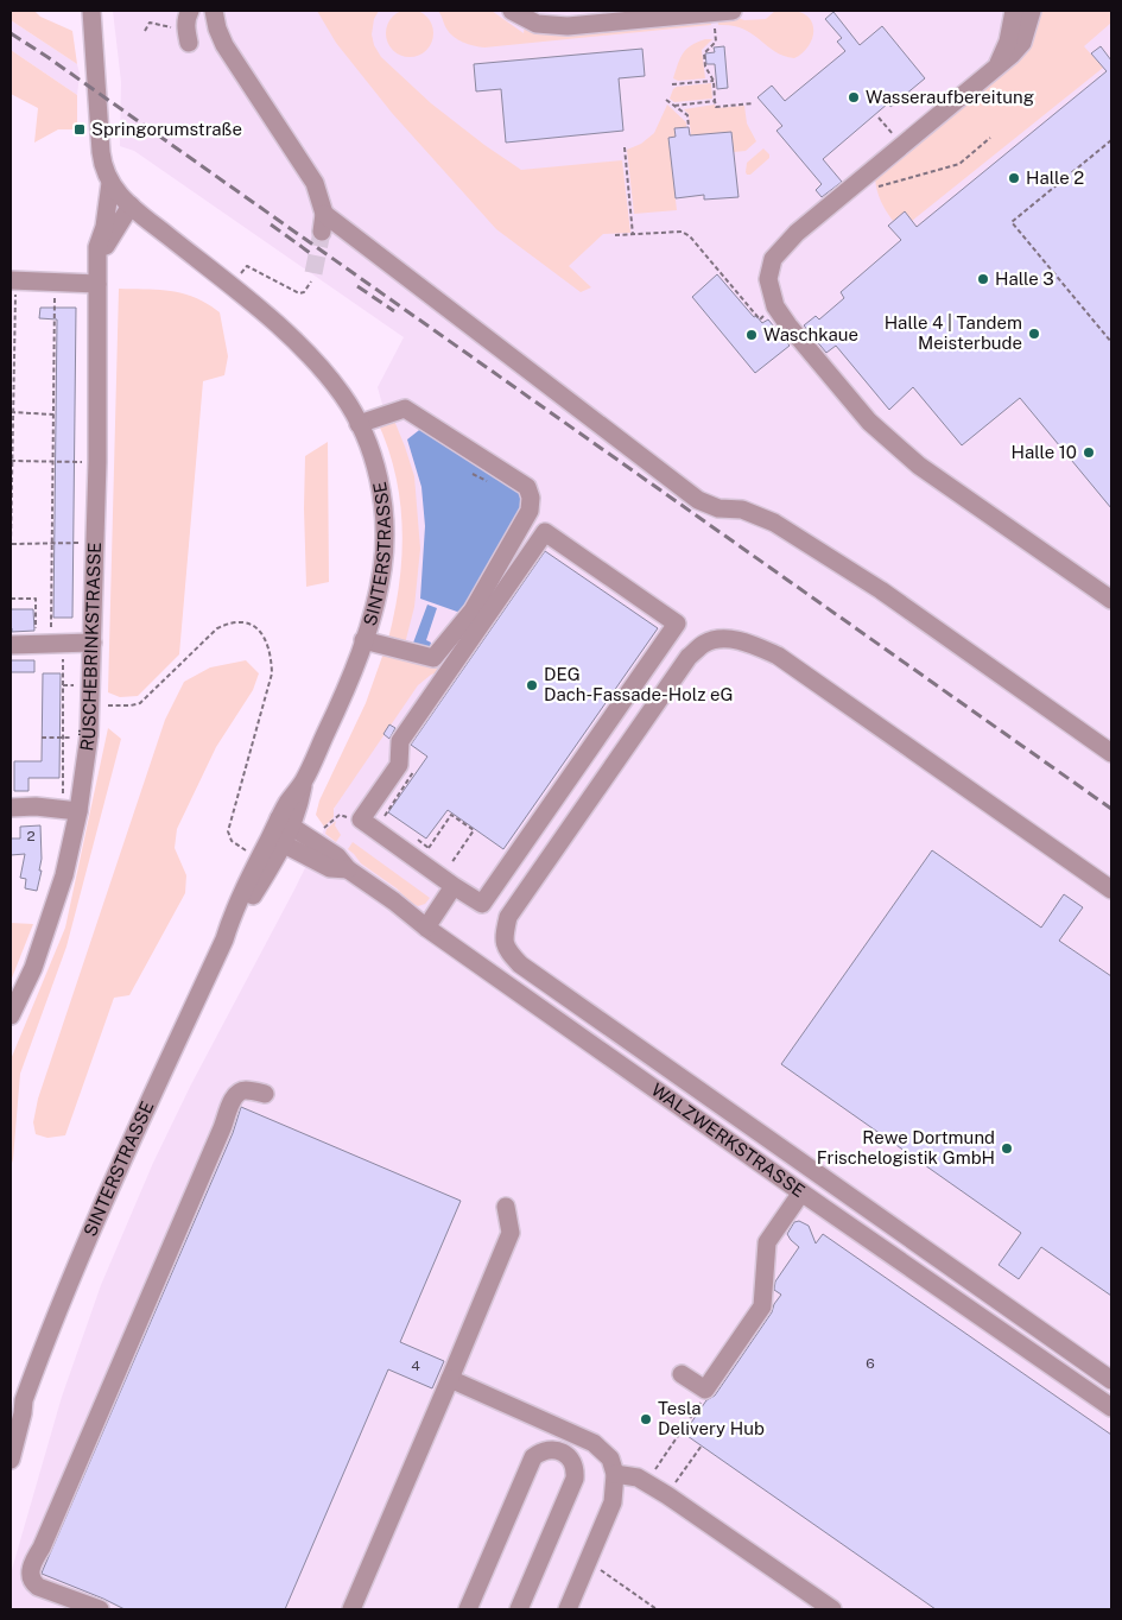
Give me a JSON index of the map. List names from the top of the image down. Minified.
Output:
{"streets":{"street":["SINTERSTRASSE","RÜSCHEBRINKSTRASSE","WALZWERKSTRASSE"]},"crossings":[["SINTERSTRASSE","RÜSCHEBRINKSTRASSE"],["SINTERSTRASSE","WALZWERKSTRASSE"]],"places":{"other":["Wasseraufbereitung","Halle 2","Halle 3","Halle 4 | Tandem Meisterbude","Waschkaue","Halle 10","DEG Dach-Fassade-Holz eG","Rewe Dortmund Frischelogistik GmbH","Tesla Delivery Hub"],"transit":["Springorumstraße"]},"house_numbers":["2","6","4"]}
